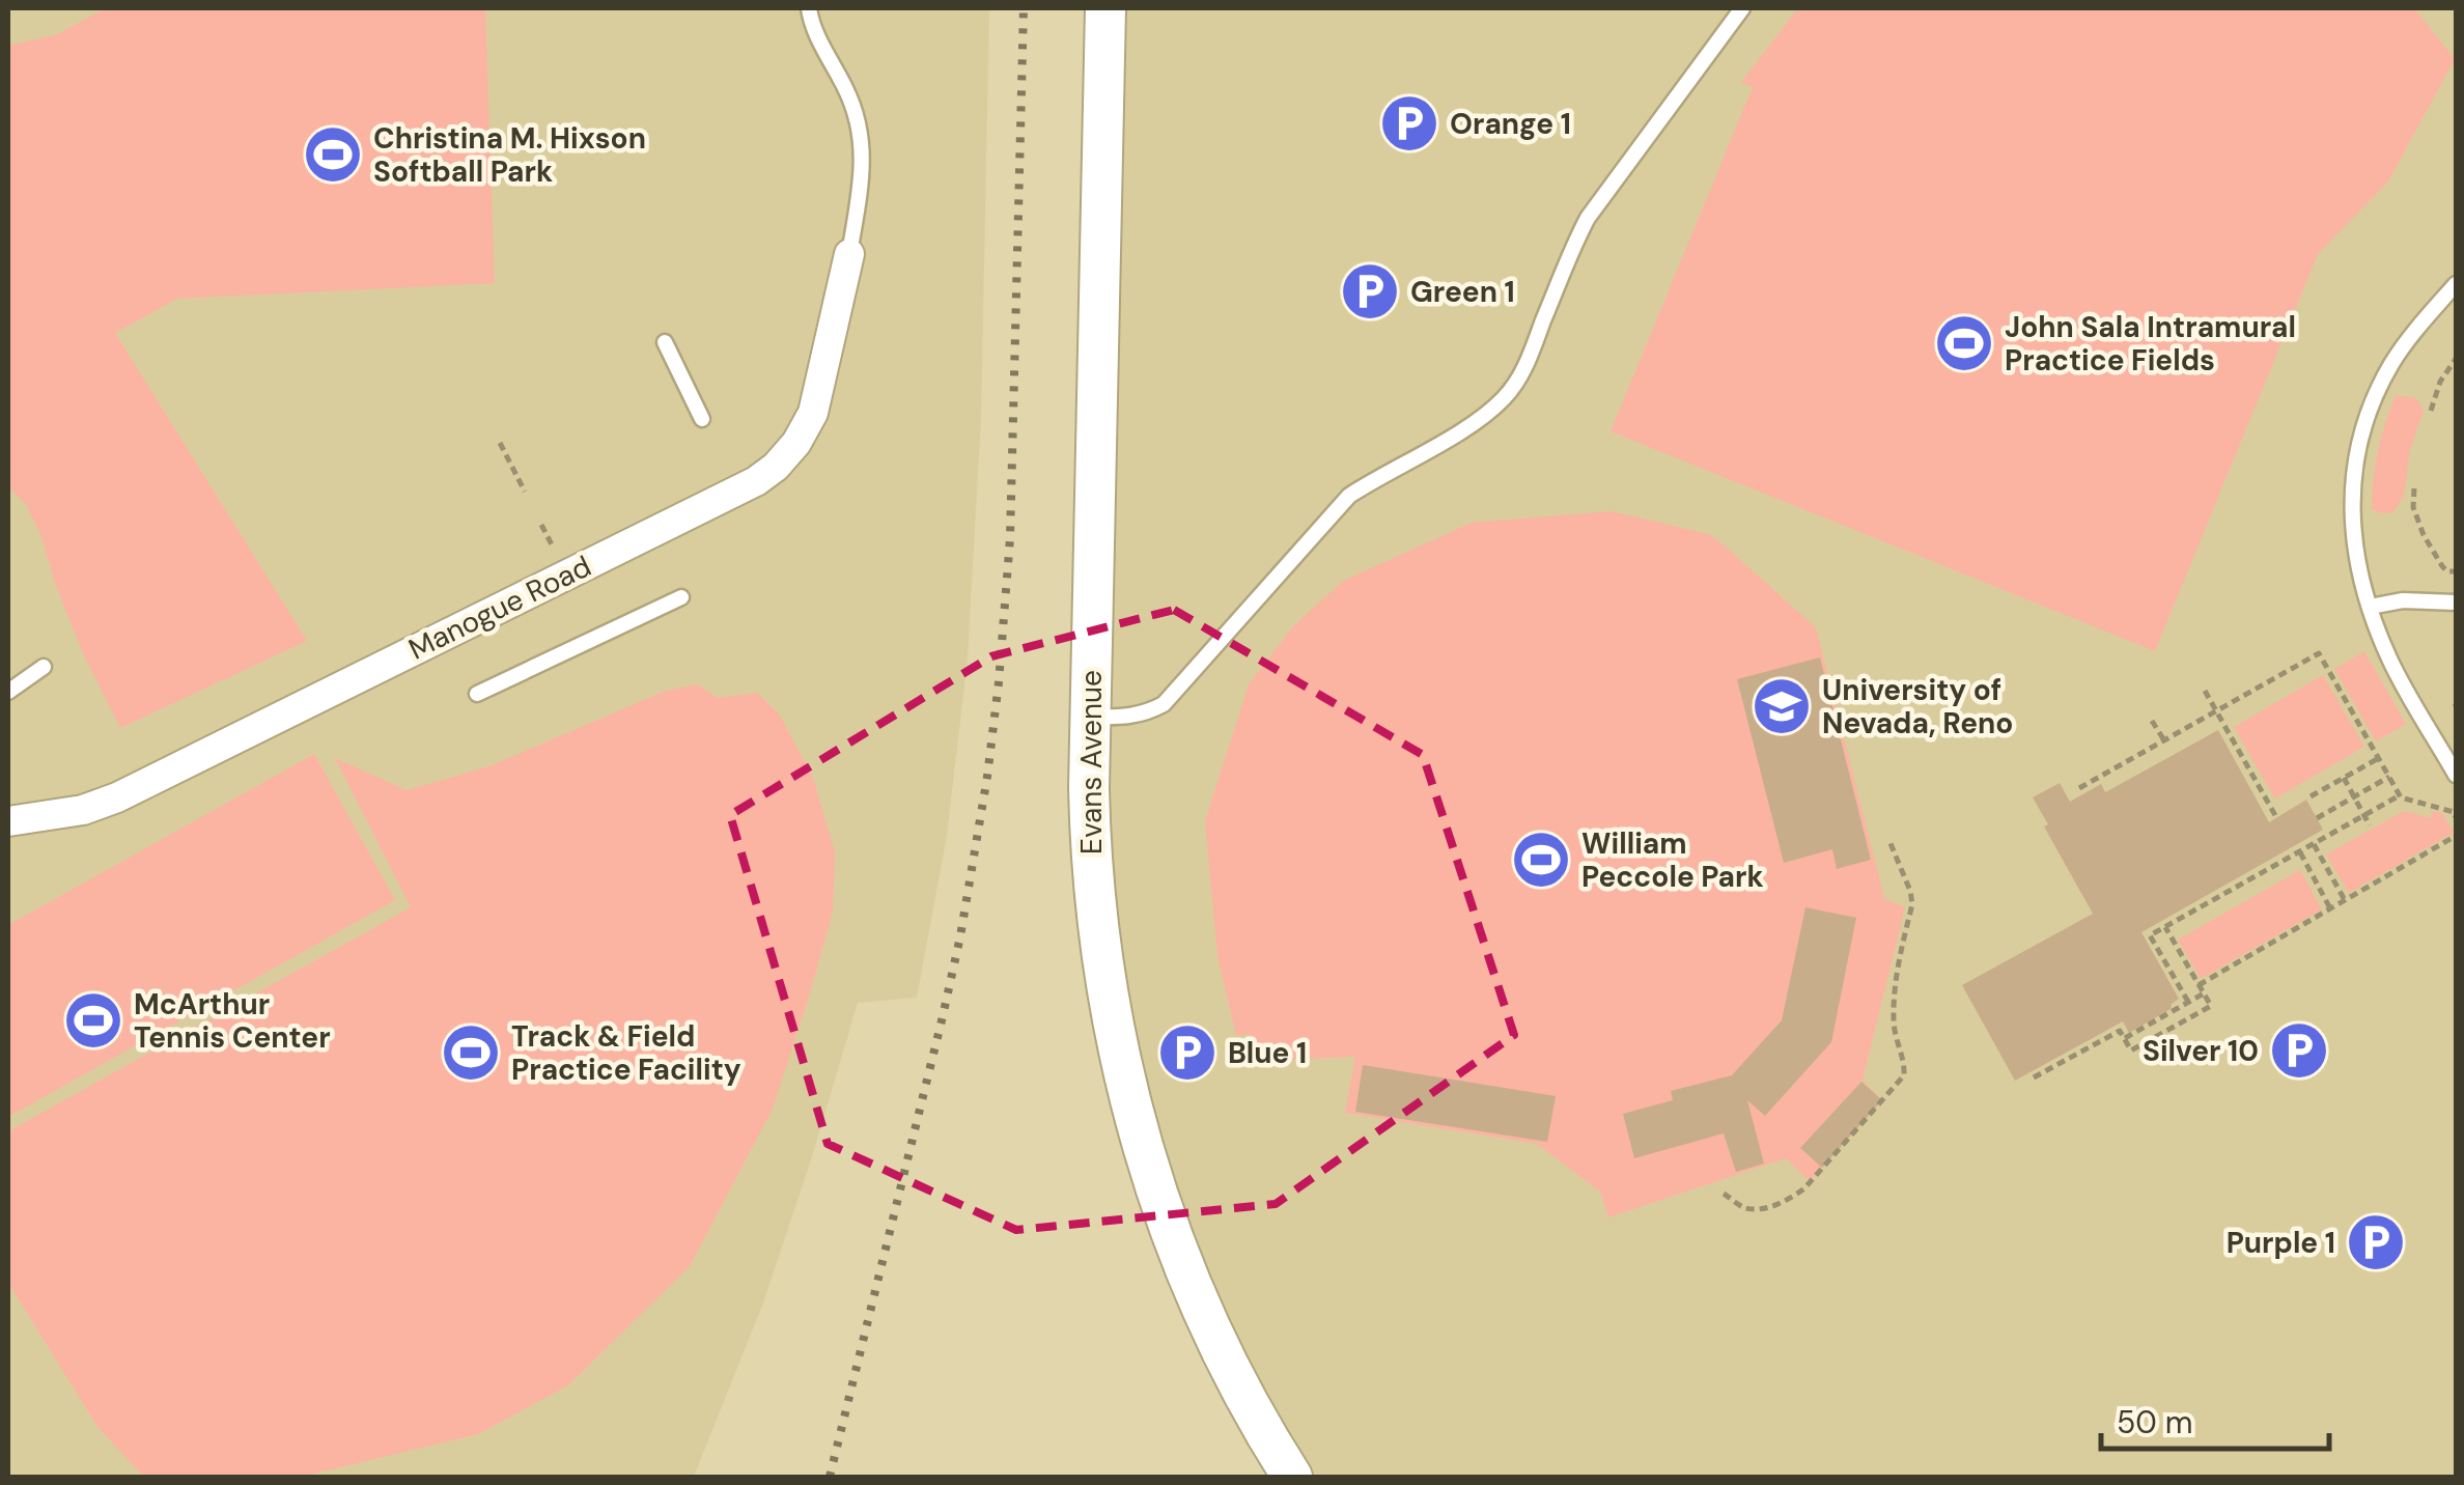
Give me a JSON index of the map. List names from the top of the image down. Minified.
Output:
{"streets":{"street":["Manogue Road","Evans Avenue"]},"places":{"parking":["Orange 1","Green 1","Silver 10","Blue 1","Purple 1"],"sports":["Christina M. Hixson Softball Park","John Sala Intramural Practice Fields","William Peccole Park","McArthur Tennis Center","Track & Field Practice Facility"],"school or university":["University of Nevada, Reno"]},"scale_bar":"50 m"}
